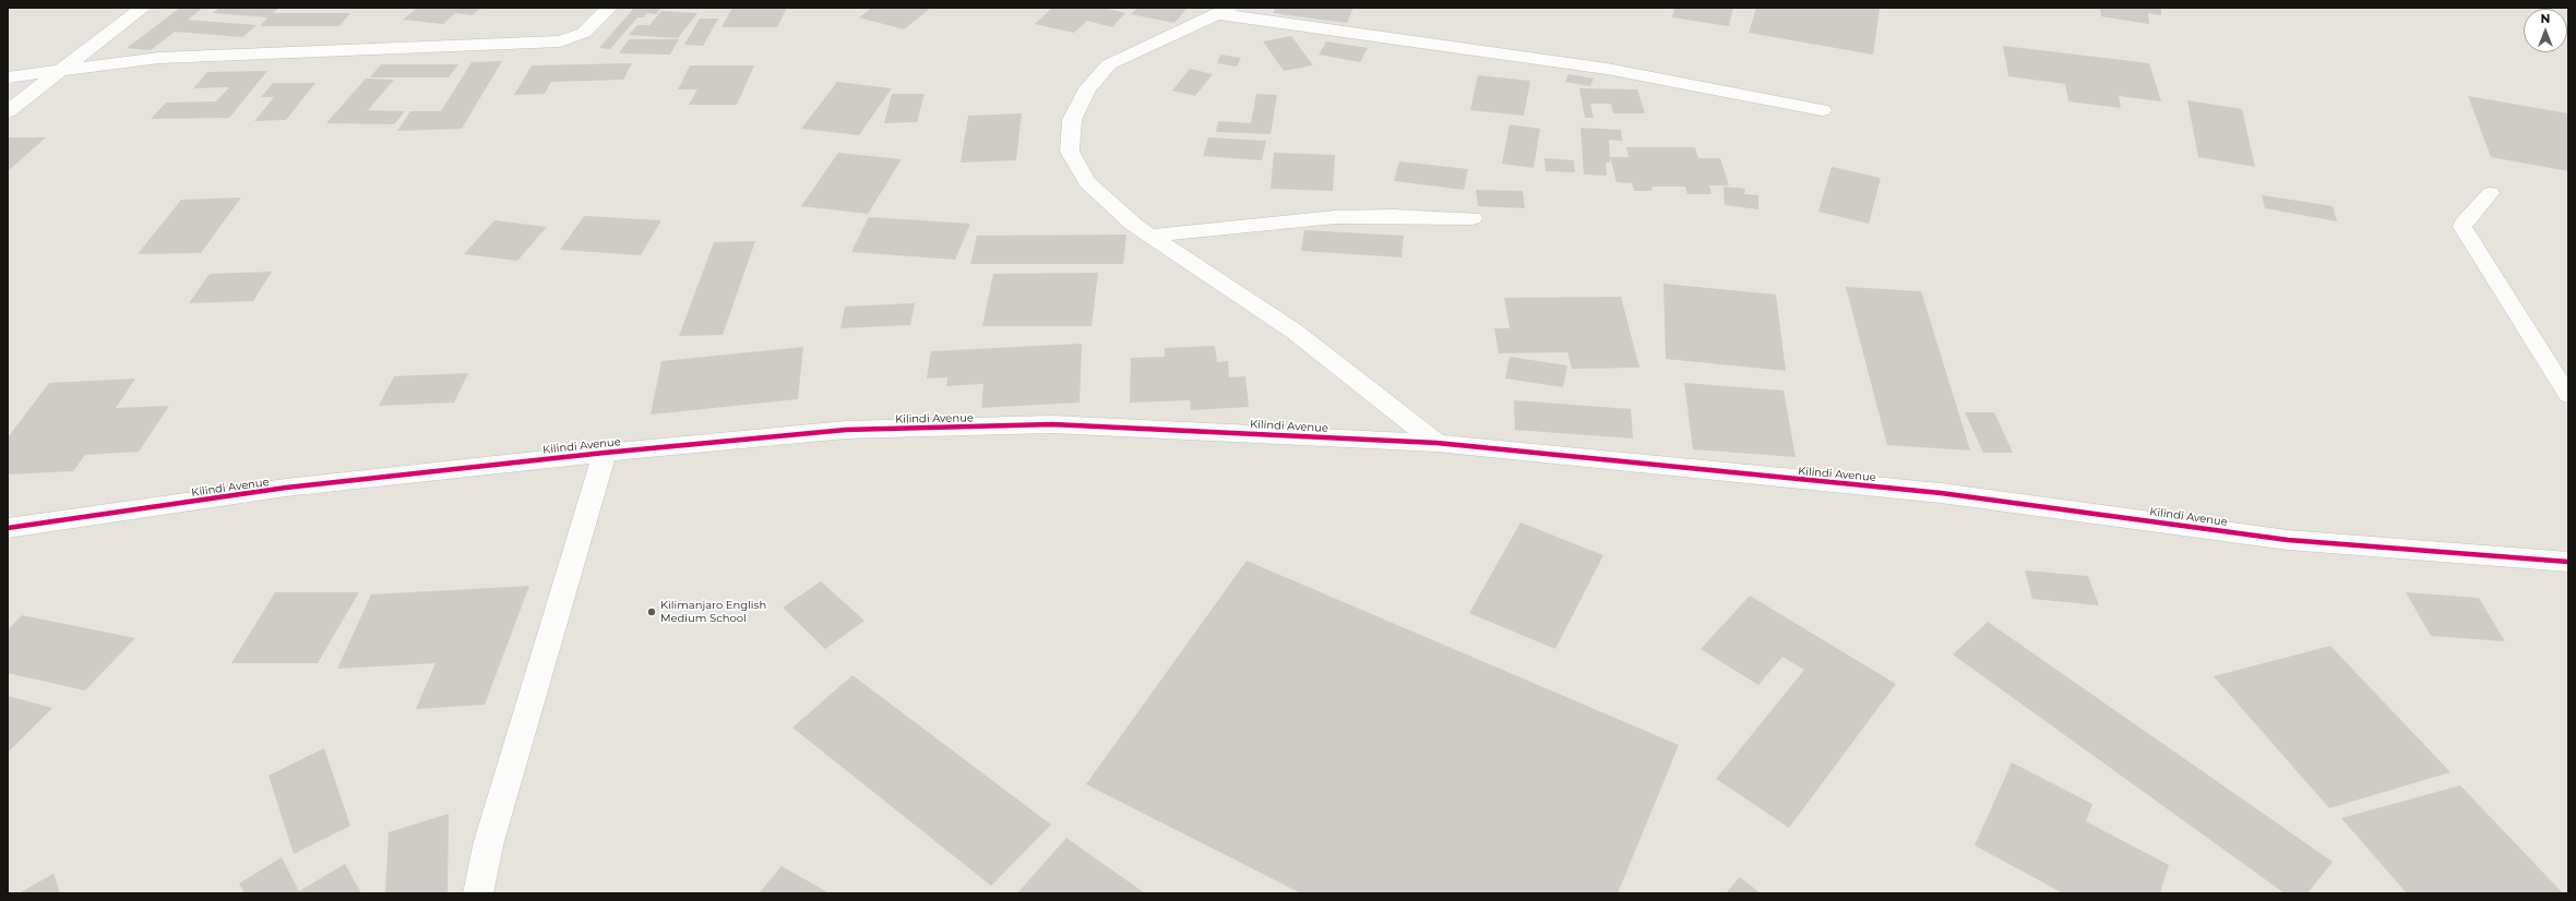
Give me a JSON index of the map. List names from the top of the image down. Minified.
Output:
{"streets":{"street":["Kilindi Avenue"]},"places":["Kilimanjaro English Medium School"],"north":"top"}
